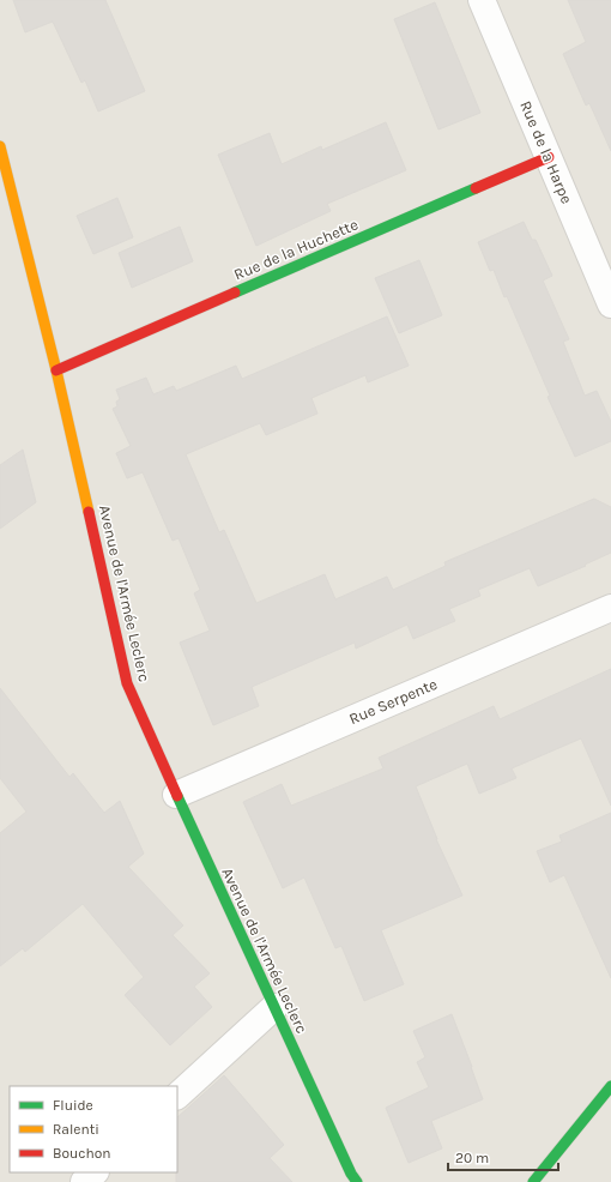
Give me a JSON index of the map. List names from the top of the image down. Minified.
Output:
{"streets":{"street":["Rue de la Harpe","Rue de la Huchette","Avenue de l'Armée Leclerc","Rue Serpente"]},"crossings":[["Rue de la Harpe","Rue de la Huchette"],["Rue de la Huchette","Avenue de l'Armée Leclerc"],["Avenue de l'Armée Leclerc","Rue Serpente"]],"legend":["Fluide","Ralenti","Bouchon"],"scale_bar":"20 m"}
